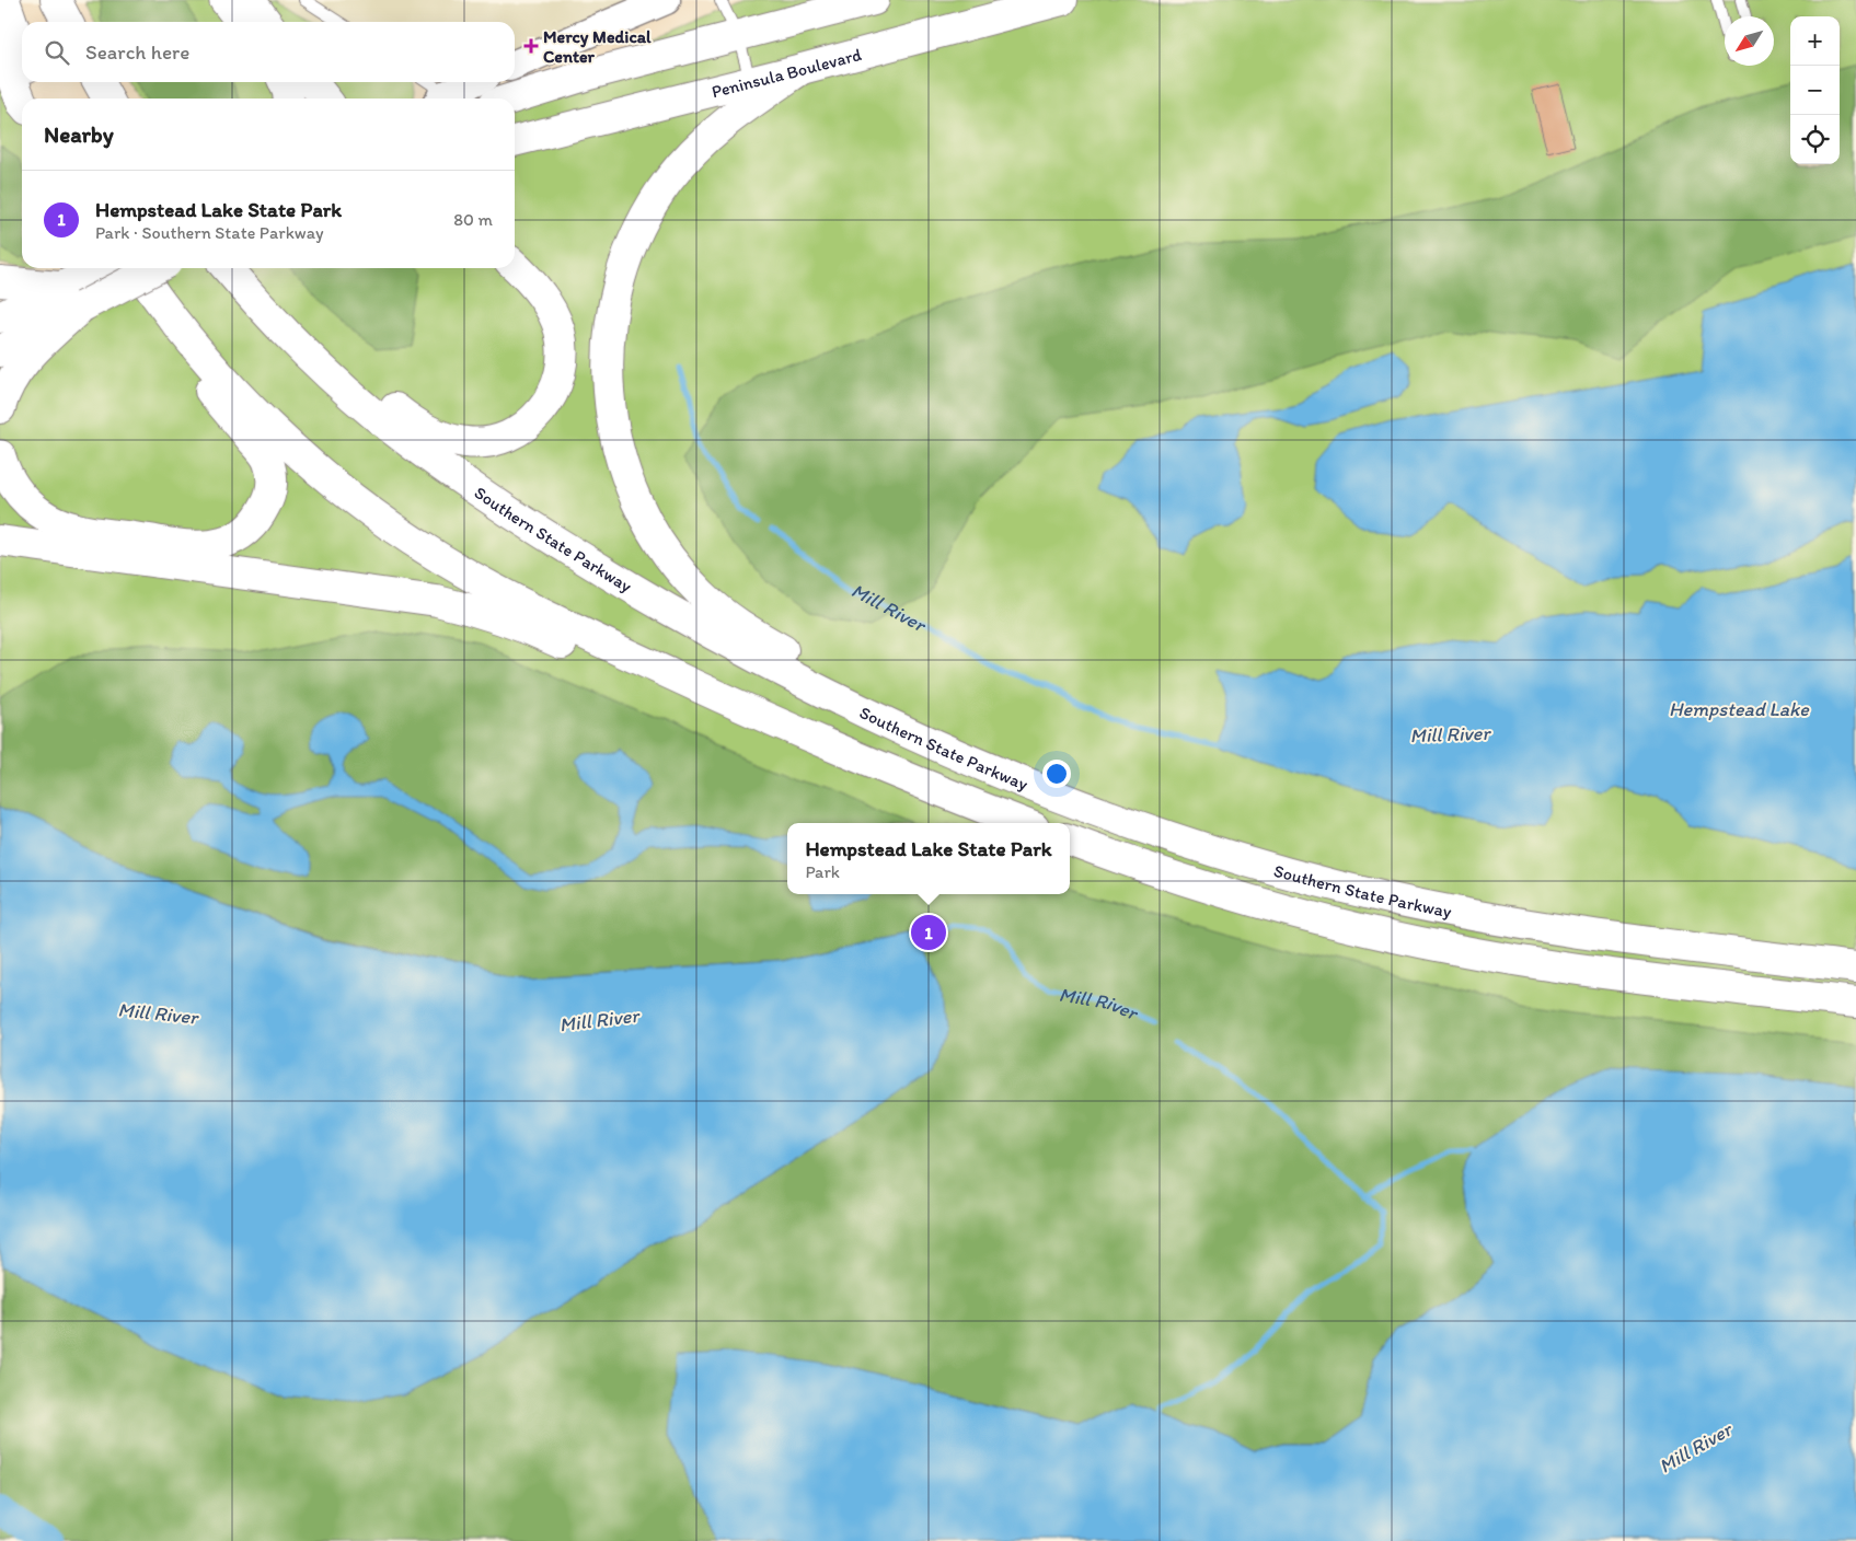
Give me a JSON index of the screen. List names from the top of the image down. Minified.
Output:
{"streets":{"main road":["Peninsula Boulevard","Southern State Parkway"]},"crossings":[["Peninsula Boulevard","Southern State Parkway"]],"water":["Mill River","Hempstead Lake"],"places":{"health":["Mercy Medical Center"]},"north":"bottom left","page":{"map_buttons":["+","−"],"search":"Search here","heading":"Nearby","list":[{"mark":"1","name":"Hempstead Lake State Park","note":"Park · Southern State Parkway","value":"80 m"}],"popup":["Hempstead Lake State Park","Park"],"pins":"1"}}
